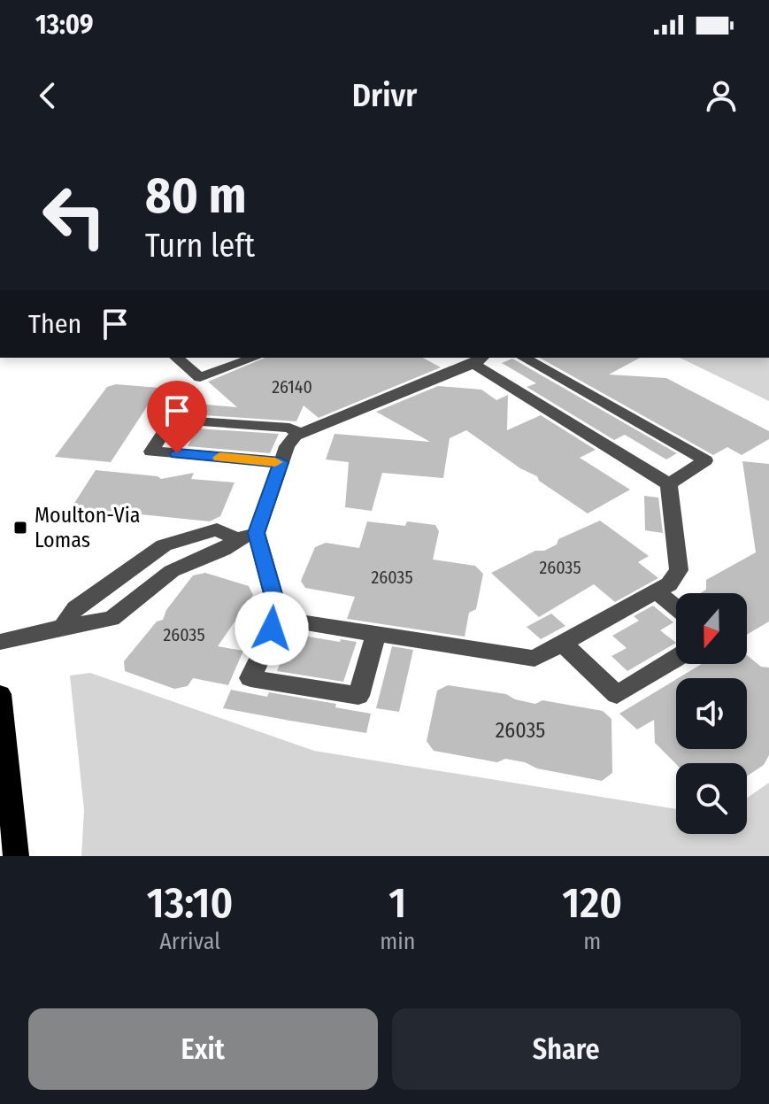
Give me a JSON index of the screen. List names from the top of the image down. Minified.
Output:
{"places":{"transit":["Moulton-Via Lomas"]},"house_numbers":["26140","26035","26035","26035","26035"],"north":"bottom","page":{"status":"13:09","header":"Drivr","turn":["80 m","Turn left"],"then":"Then","eta":["13:10","Arrival","1","min","120","m"],"buttons":["Exit","Share"]}}
